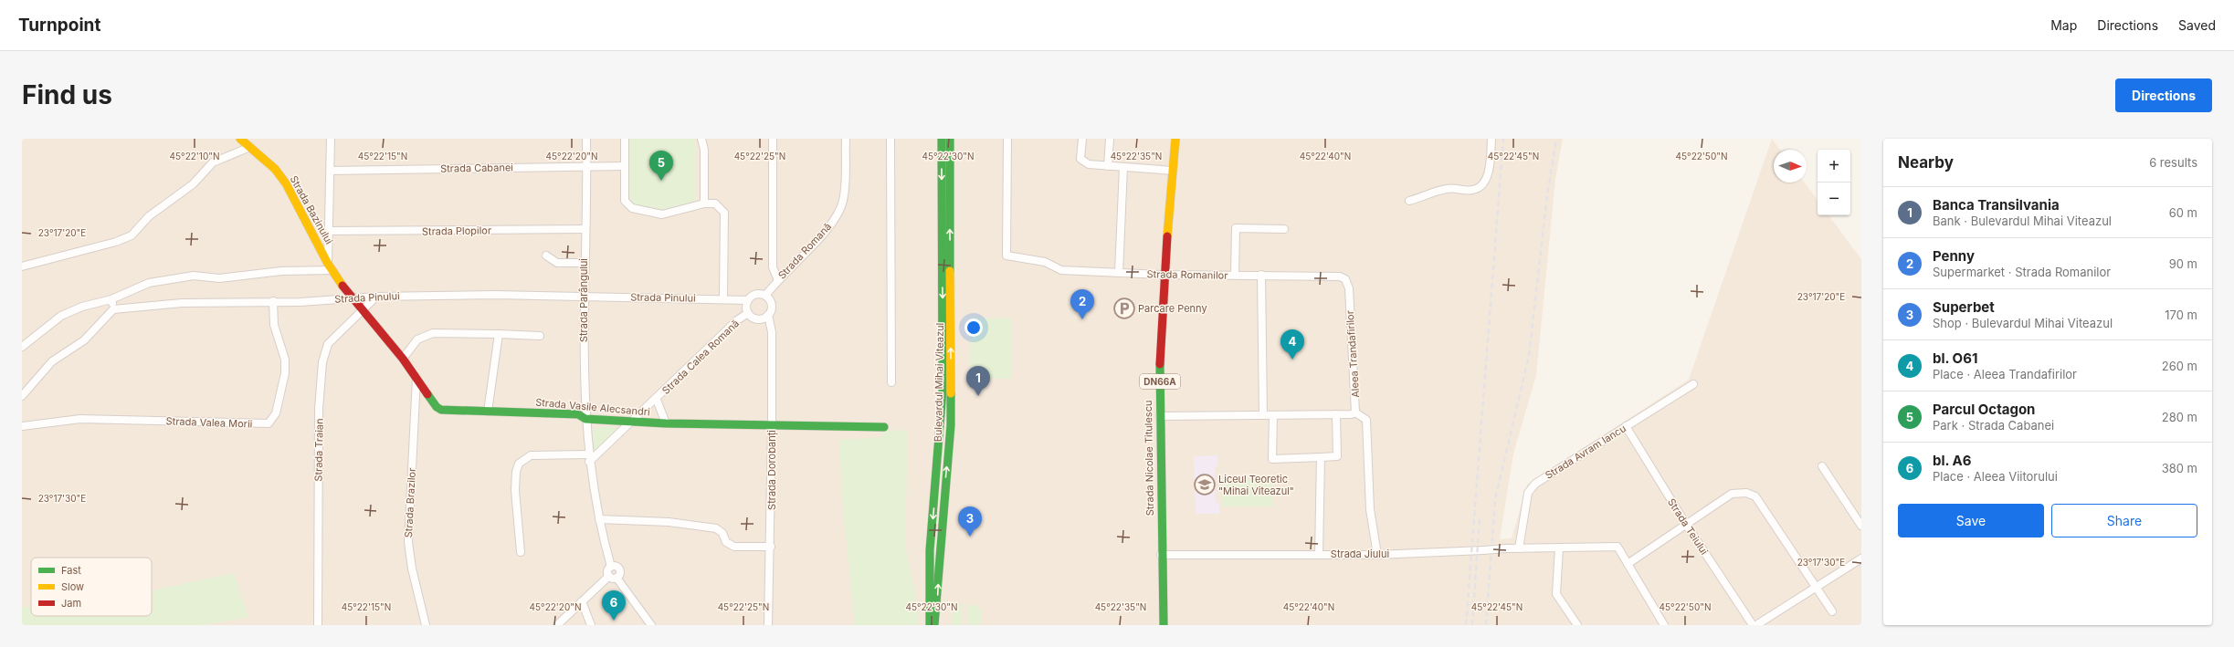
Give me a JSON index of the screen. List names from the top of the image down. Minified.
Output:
{"streets":{"main road":["Strada Bazinului","DN66A","Bulevardul Mihai Viteazul","Strada Vasile Alecsandri","Strada Nicolae Titulescu"],"street":["Strada Cabanei","Strada Plopilor","Strada Romană","Strada Romanilor","Strada Pinului","Strada Parângului","Aleea Trandafirilor","Strada Calea Romană","Strada Valea Morii","Strada Traian","Strada Avram Iancu","Strada Dorobanți","Strada Brazilor","Strada Teiului","Strada Jiului"]},"crossings":[["Strada Cabanei","Strada Parângului"],["Strada Bazinului","Strada Vasile Alecsandri"],["Strada Plopilor","Strada Parângului"],["Strada Romană","Strada Pinului"],["Strada Romană","Strada Calea Romană"],["Strada Romană","Strada Dorobanți"],["Strada Romanilor","Aleea Trandafirilor"],["Strada Romanilor","Strada Nicolae Titulescu"],["Strada Pinului","Strada Parângului"],["Strada Pinului","Strada Calea Romană"],["Strada Pinului","Strada Vasile Alecsandri"],["Strada Pinului","Strada Valea Morii"],["Strada Pinului","Strada Traian"],["Strada Pinului","Strada Dorobanți"],["Strada Parângului","Strada Calea Romană"],["Strada Parângului","Strada Vasile Alecsandri"],["Aleea Trandafirilor","Strada Nicolae Titulescu"],["Strada Calea Romană","Strada Vasile Alecsandri"],["Strada Calea Romană","Strada Dorobanți"],["Strada Vasile Alecsandri","Strada Traian"],["Strada Vasile Alecsandri","Strada Dorobanți"],["Strada Vasile Alecsandri","Strada Brazilor"],["Strada Avram Iancu","Strada Teiului"],["Strada Avram Iancu","Strada Jiului"],["Strada Nicolae Titulescu","Strada Jiului"]],"places":{"parking":["Parcare Penny"],"school or university":["Liceul Teoretic \"Mihai Viteazul\""]},"legend":["Fast","Slow","Jam"],"north":"right","page":{"header":"Turnpoint","nav":["Map","Directions","Saved"],"buttons":["Directions",["Save","Share"]],"title":"Find us","heading":["Nearby","6 results"],"map_buttons":["+","−"],"pins":["5","2","4","1","3","6"],"list":[{"mark":"1","name":"Banca Transilvania","note":"Bank · Bulevardul Mihai Viteazul","value":"60 m"},{"mark":"2","name":"Penny","note":"Supermarket · Strada Romanilor","value":"90 m"},{"mark":"3","name":"Superbet","note":"Shop · Bulevardul Mihai Viteazul","value":"170 m"},{"mark":"4","name":"bl. O61","note":"Place · Aleea Trandafirilor","value":"260 m"},{"mark":"5","name":"Parcul Octagon","note":"Park · Strada Cabanei","value":"280 m"},{"mark":"6","name":"bl. A6","note":"Place · Aleea Viitorului","value":"380 m"}]},"coordinates":["45°22'10\"N","45°22'15\"N","45°22'20\"N","45°22'25\"N","45°22'30\"N","45°22'35\"N","45°22'40\"N","45°22'45\"N","45°22'50\"N","23°17'20\"E","23°17'30\"E"]}
